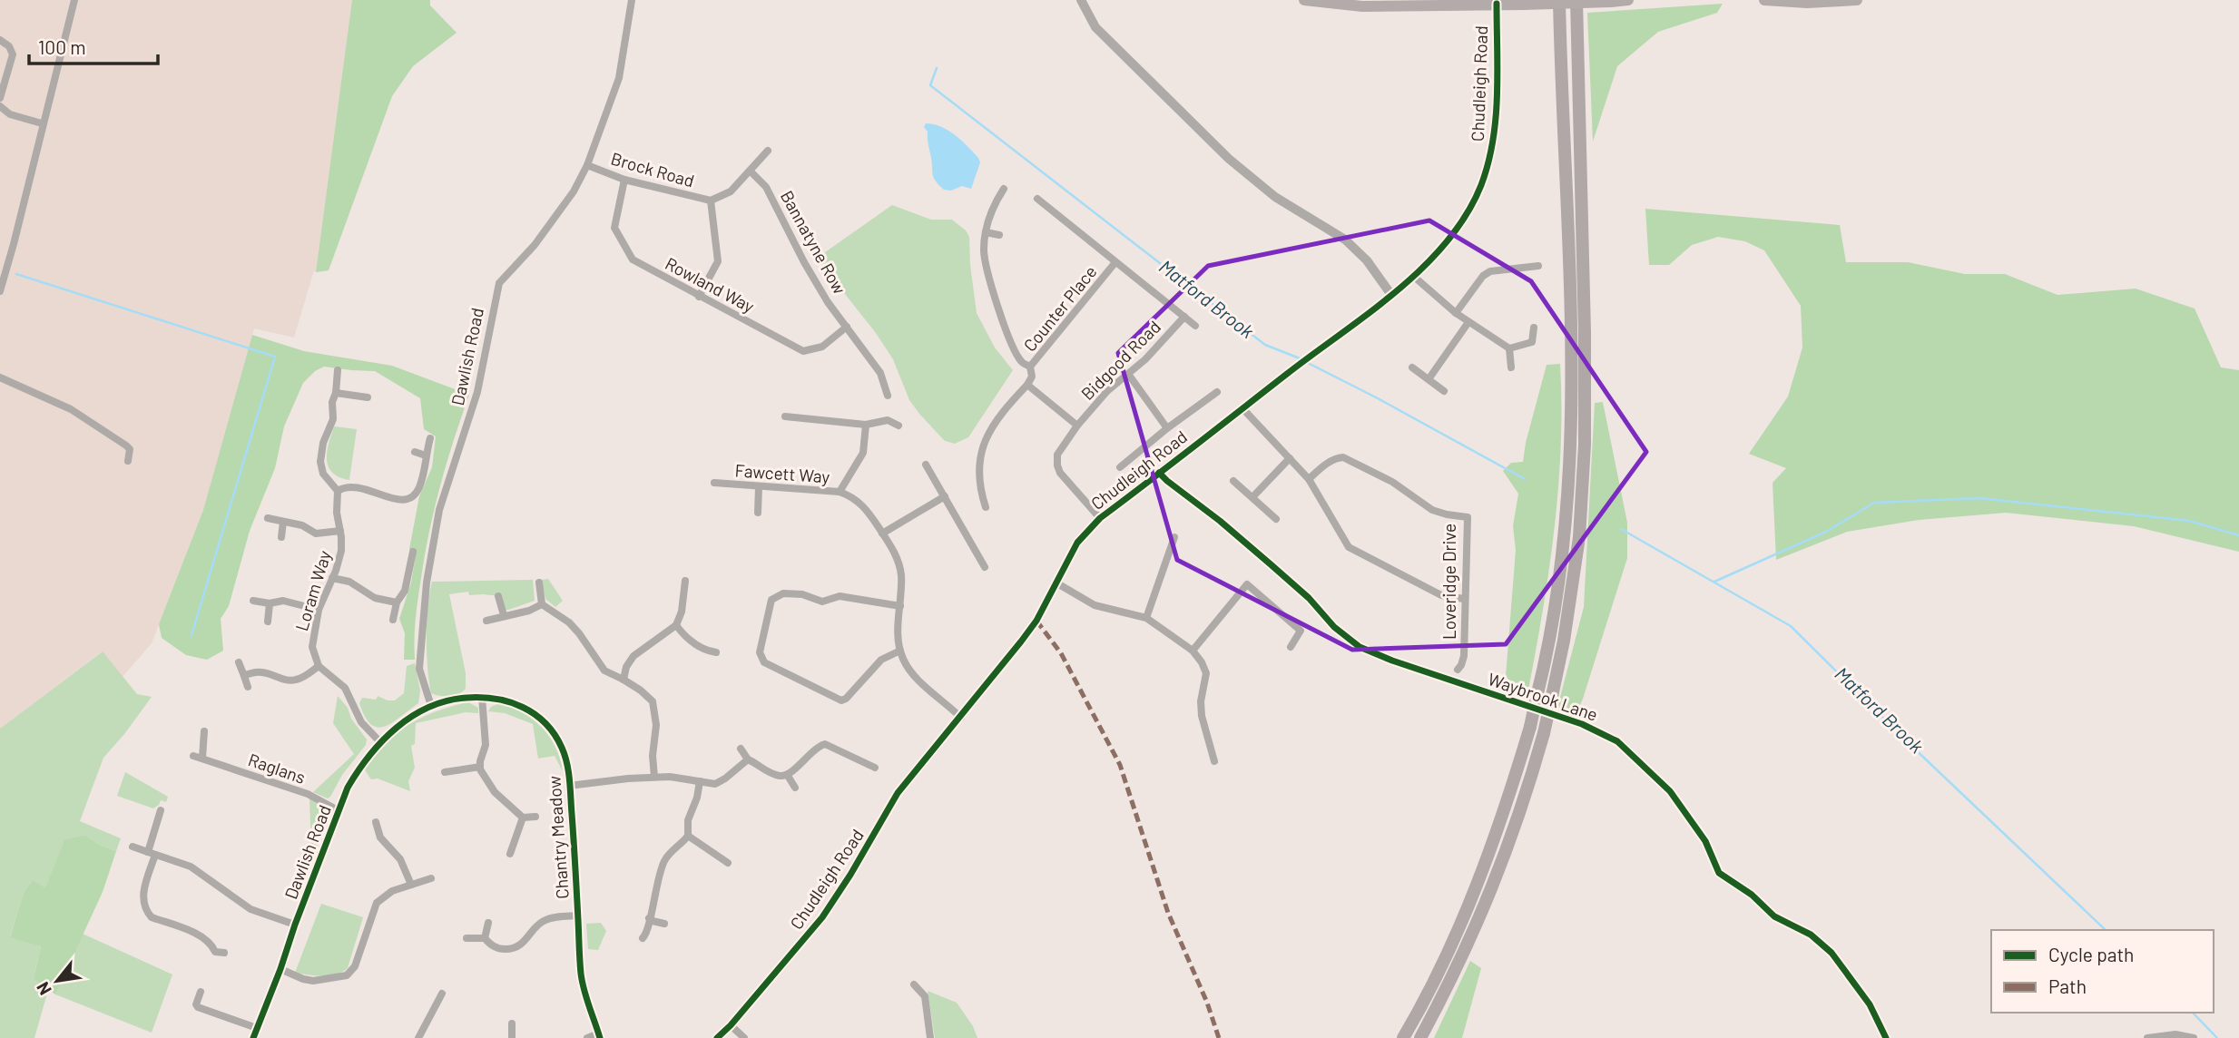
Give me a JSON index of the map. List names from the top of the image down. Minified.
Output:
{"streets":{"street":["Chudleigh Road","Brock Road","Bannatyne Row","Rowland Way","Counter Place","Dawlish Road","Bidgood Road","Fawcett Way","Loveridge Drive","Loram Way","Waybrook Lane","Raglans","Chantry Meadow"]},"crossings":[["Chudleigh Road","Bidgood Road"],["Chudleigh Road","Fawcett Way"],["Chudleigh Road","Waybrook Lane"],["Brock Road","Bannatyne Row"],["Brock Road","Rowland Way"],["Brock Road","Dawlish Road"],["Bannatyne Row","Rowland Way"],["Counter Place","Bidgood Road"],["Dawlish Road","Raglans"],["Dawlish Road","Chantry Meadow"]],"water":["Matford Brook"],"legend":["Cycle path","Path"],"scale_bar":"100 m","north":"bottom left"}
